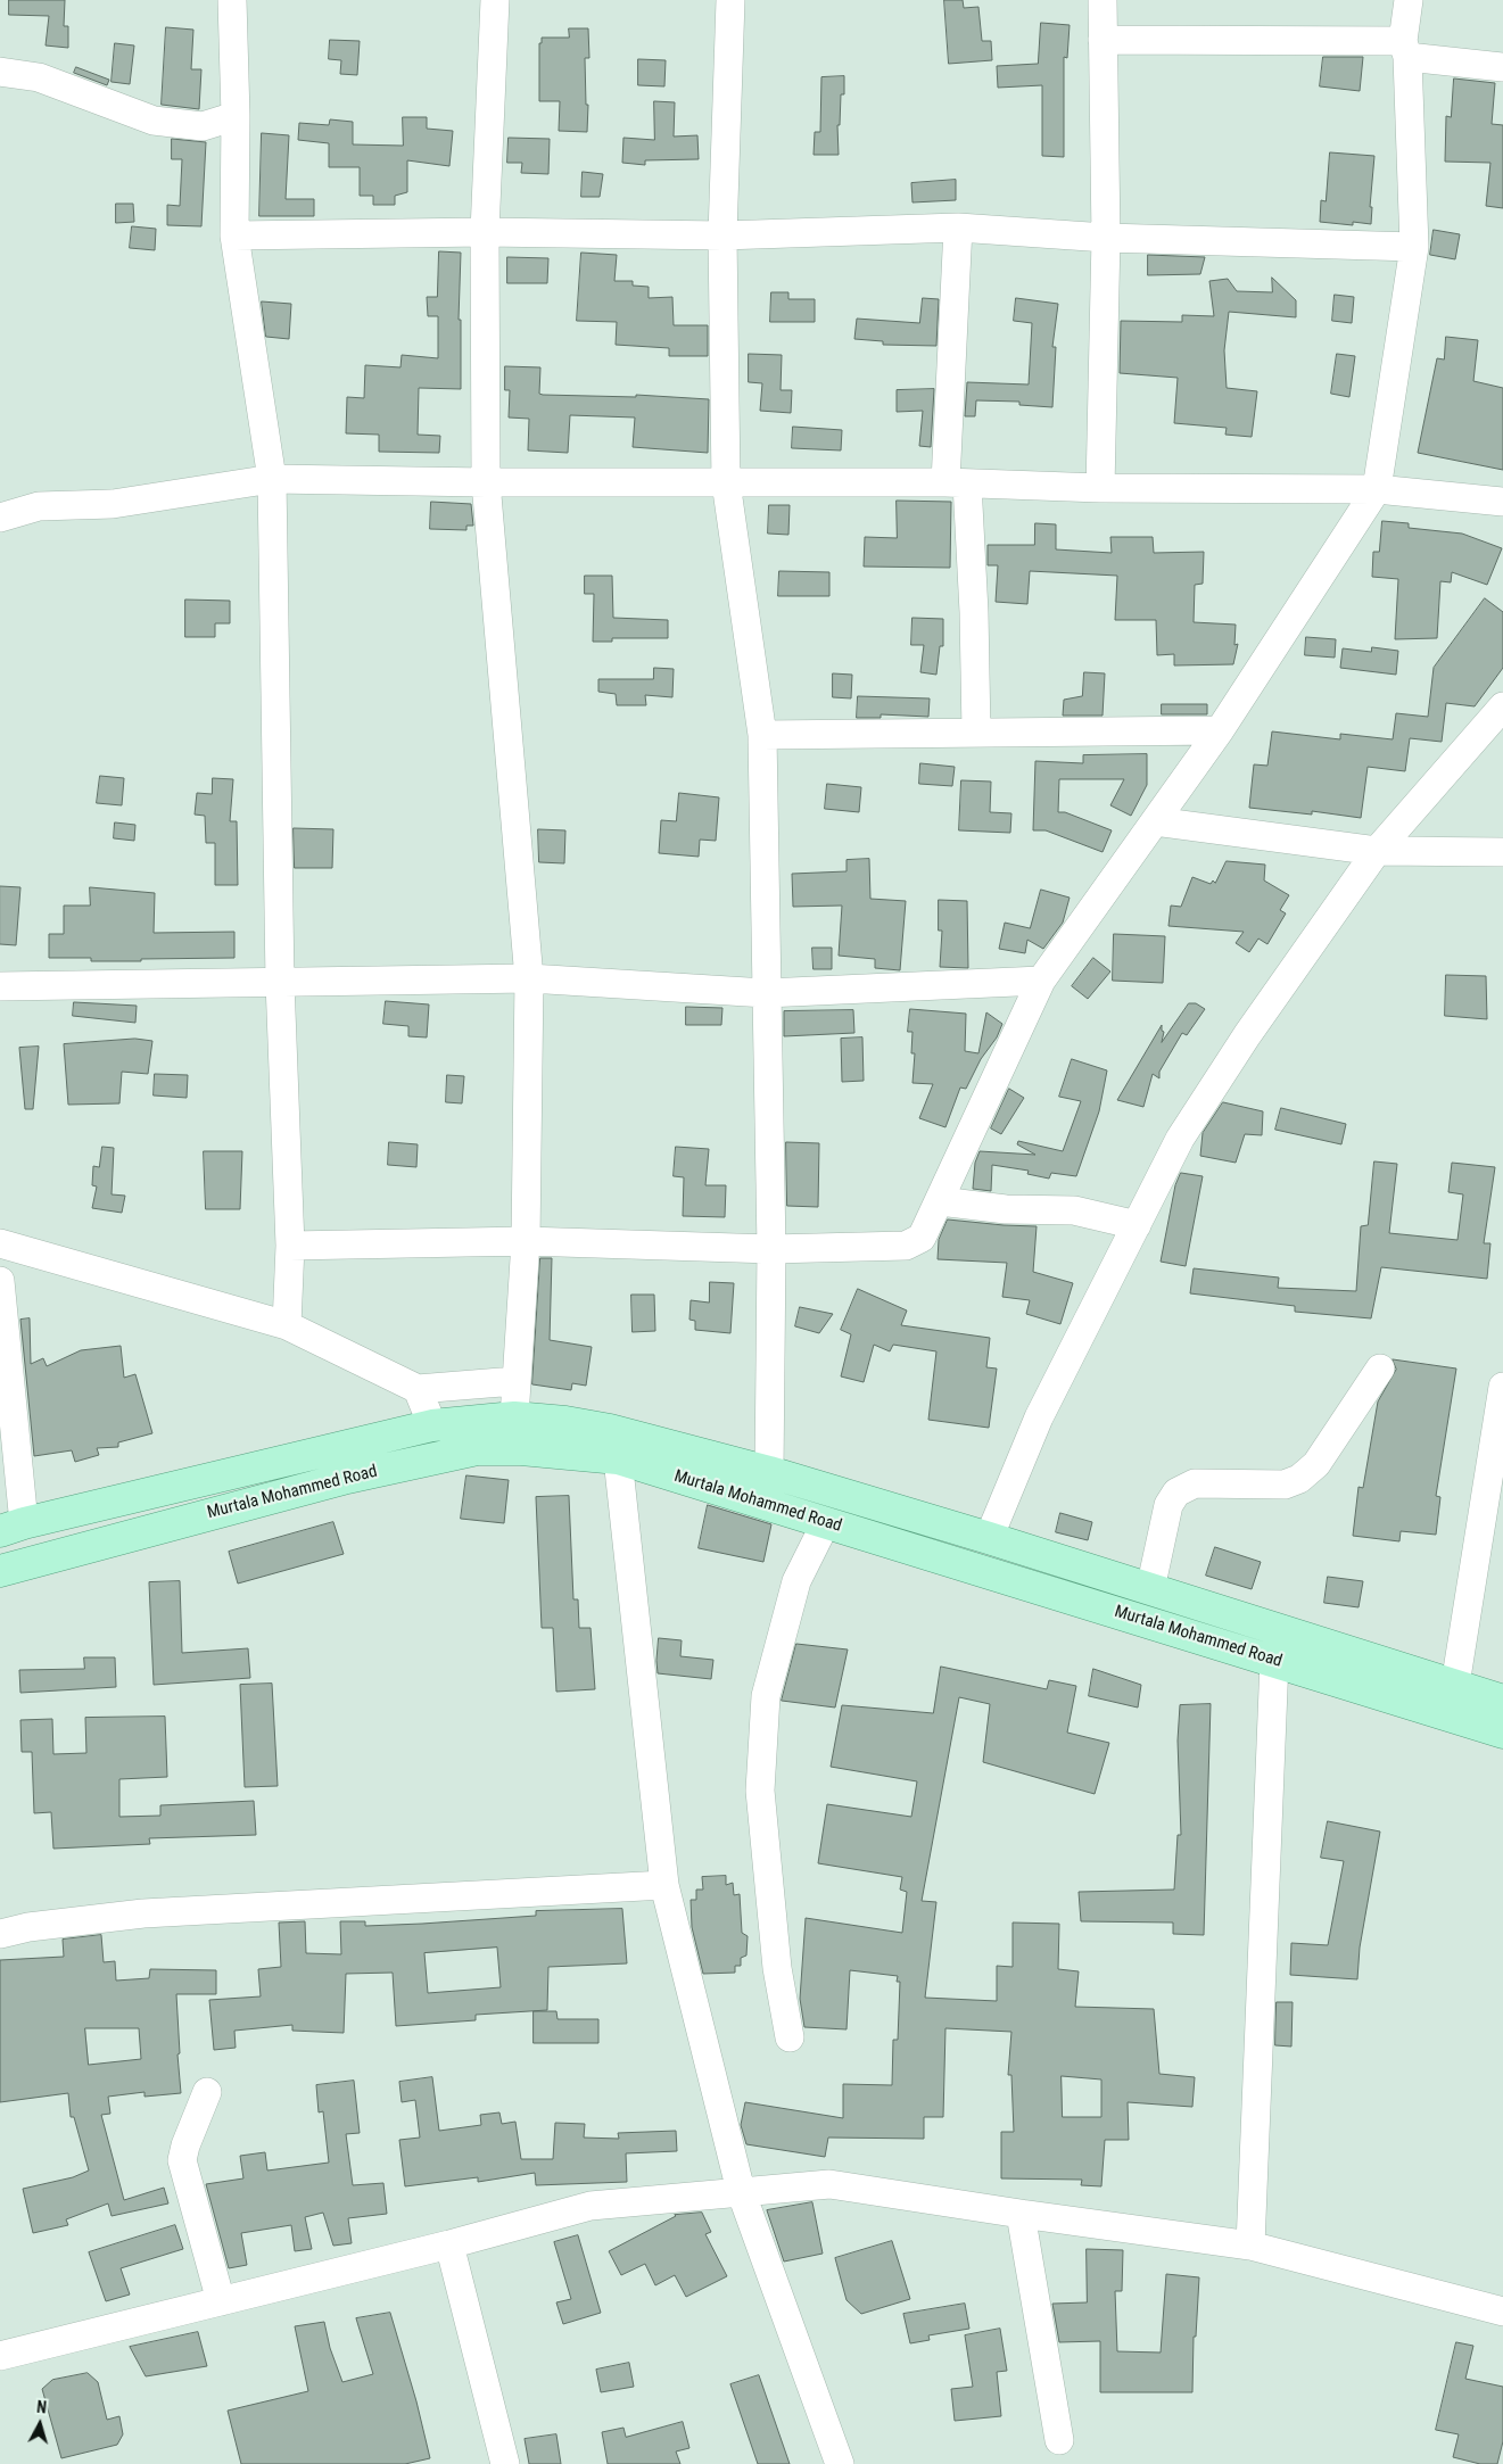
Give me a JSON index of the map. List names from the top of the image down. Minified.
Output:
{"streets":{"main road":["Murtala Mohammed Road"]},"north":"top"}
